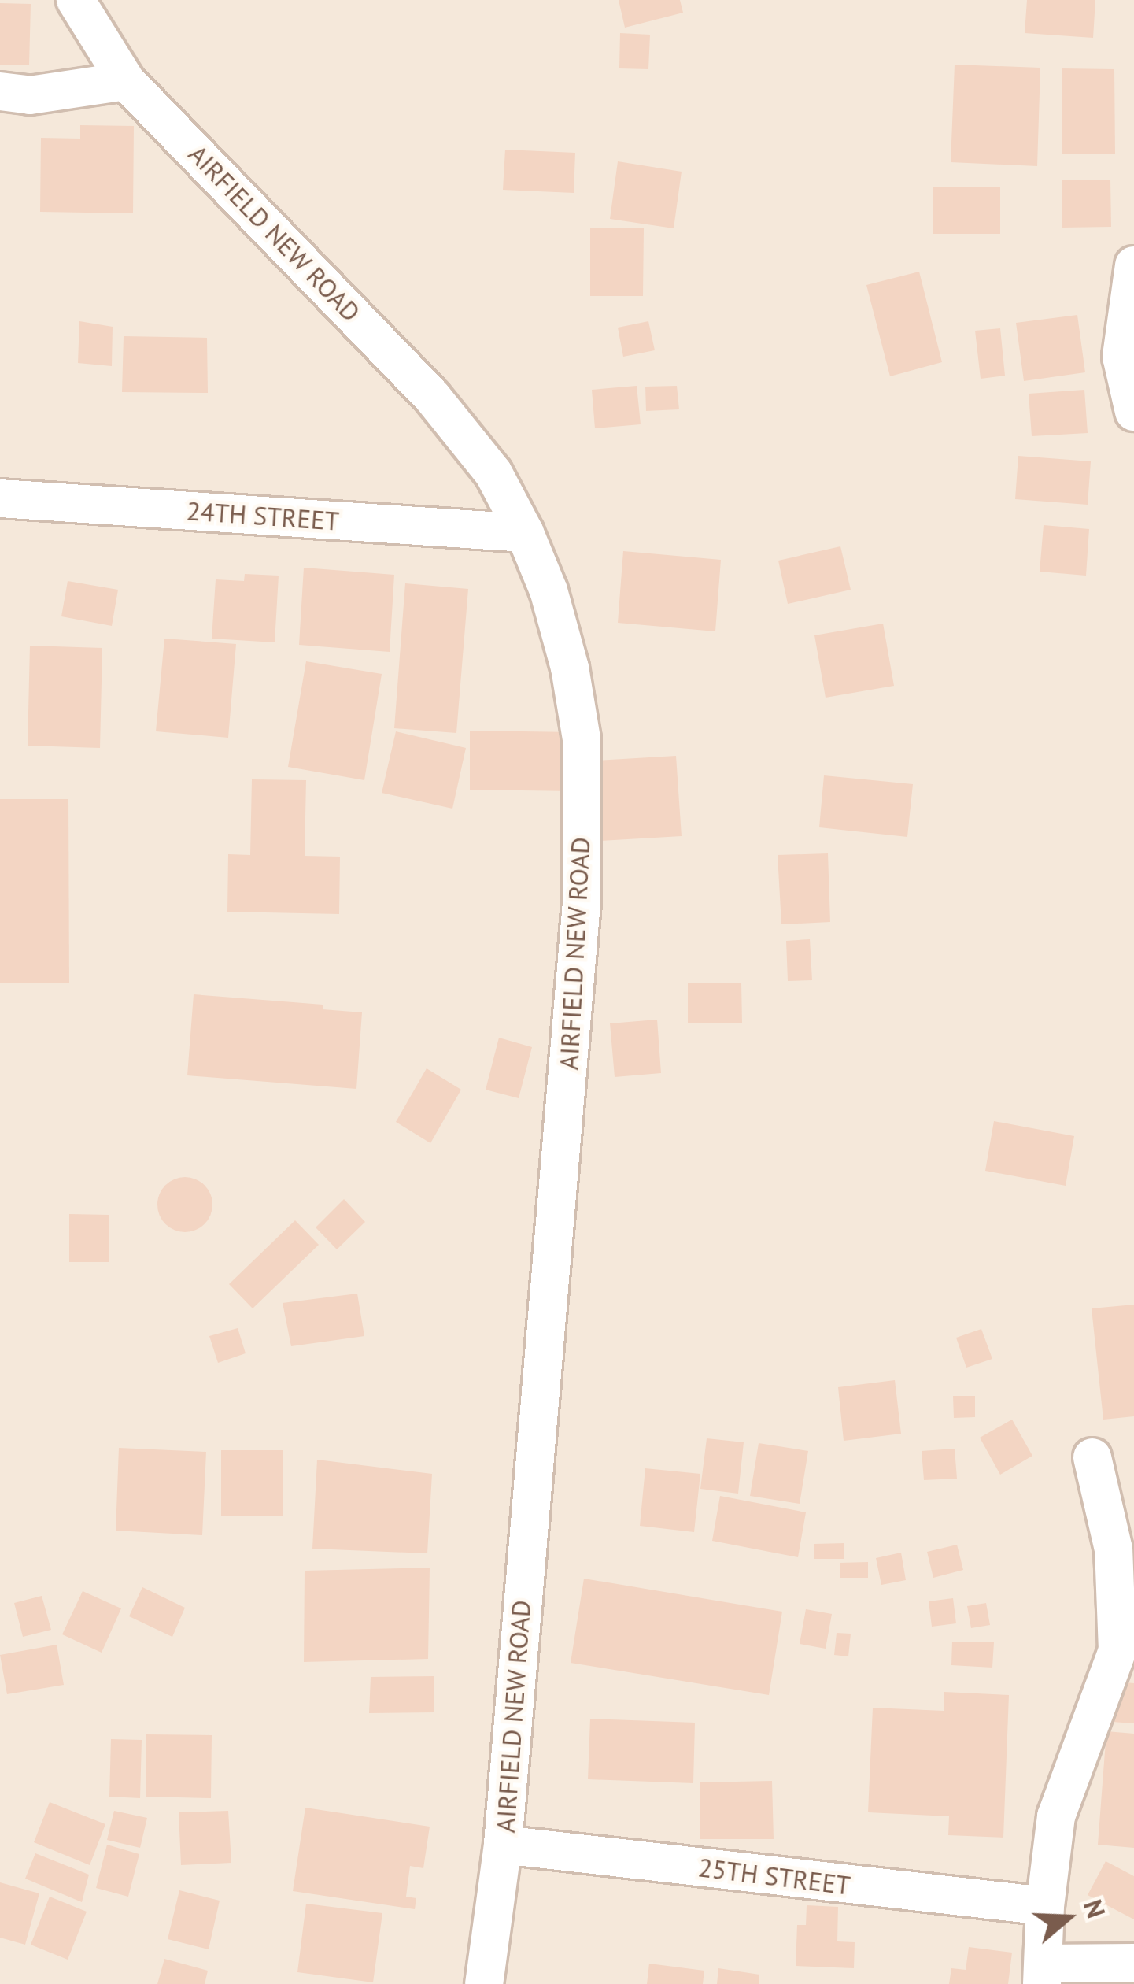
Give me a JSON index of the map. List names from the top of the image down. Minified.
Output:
{"streets":{"street":["AIRFIELD NEW ROAD","24TH STREET","25TH STREET"]},"crossings":[["AIRFIELD NEW ROAD","24TH STREET"],["AIRFIELD NEW ROAD","25TH STREET"]],"north":"right"}
